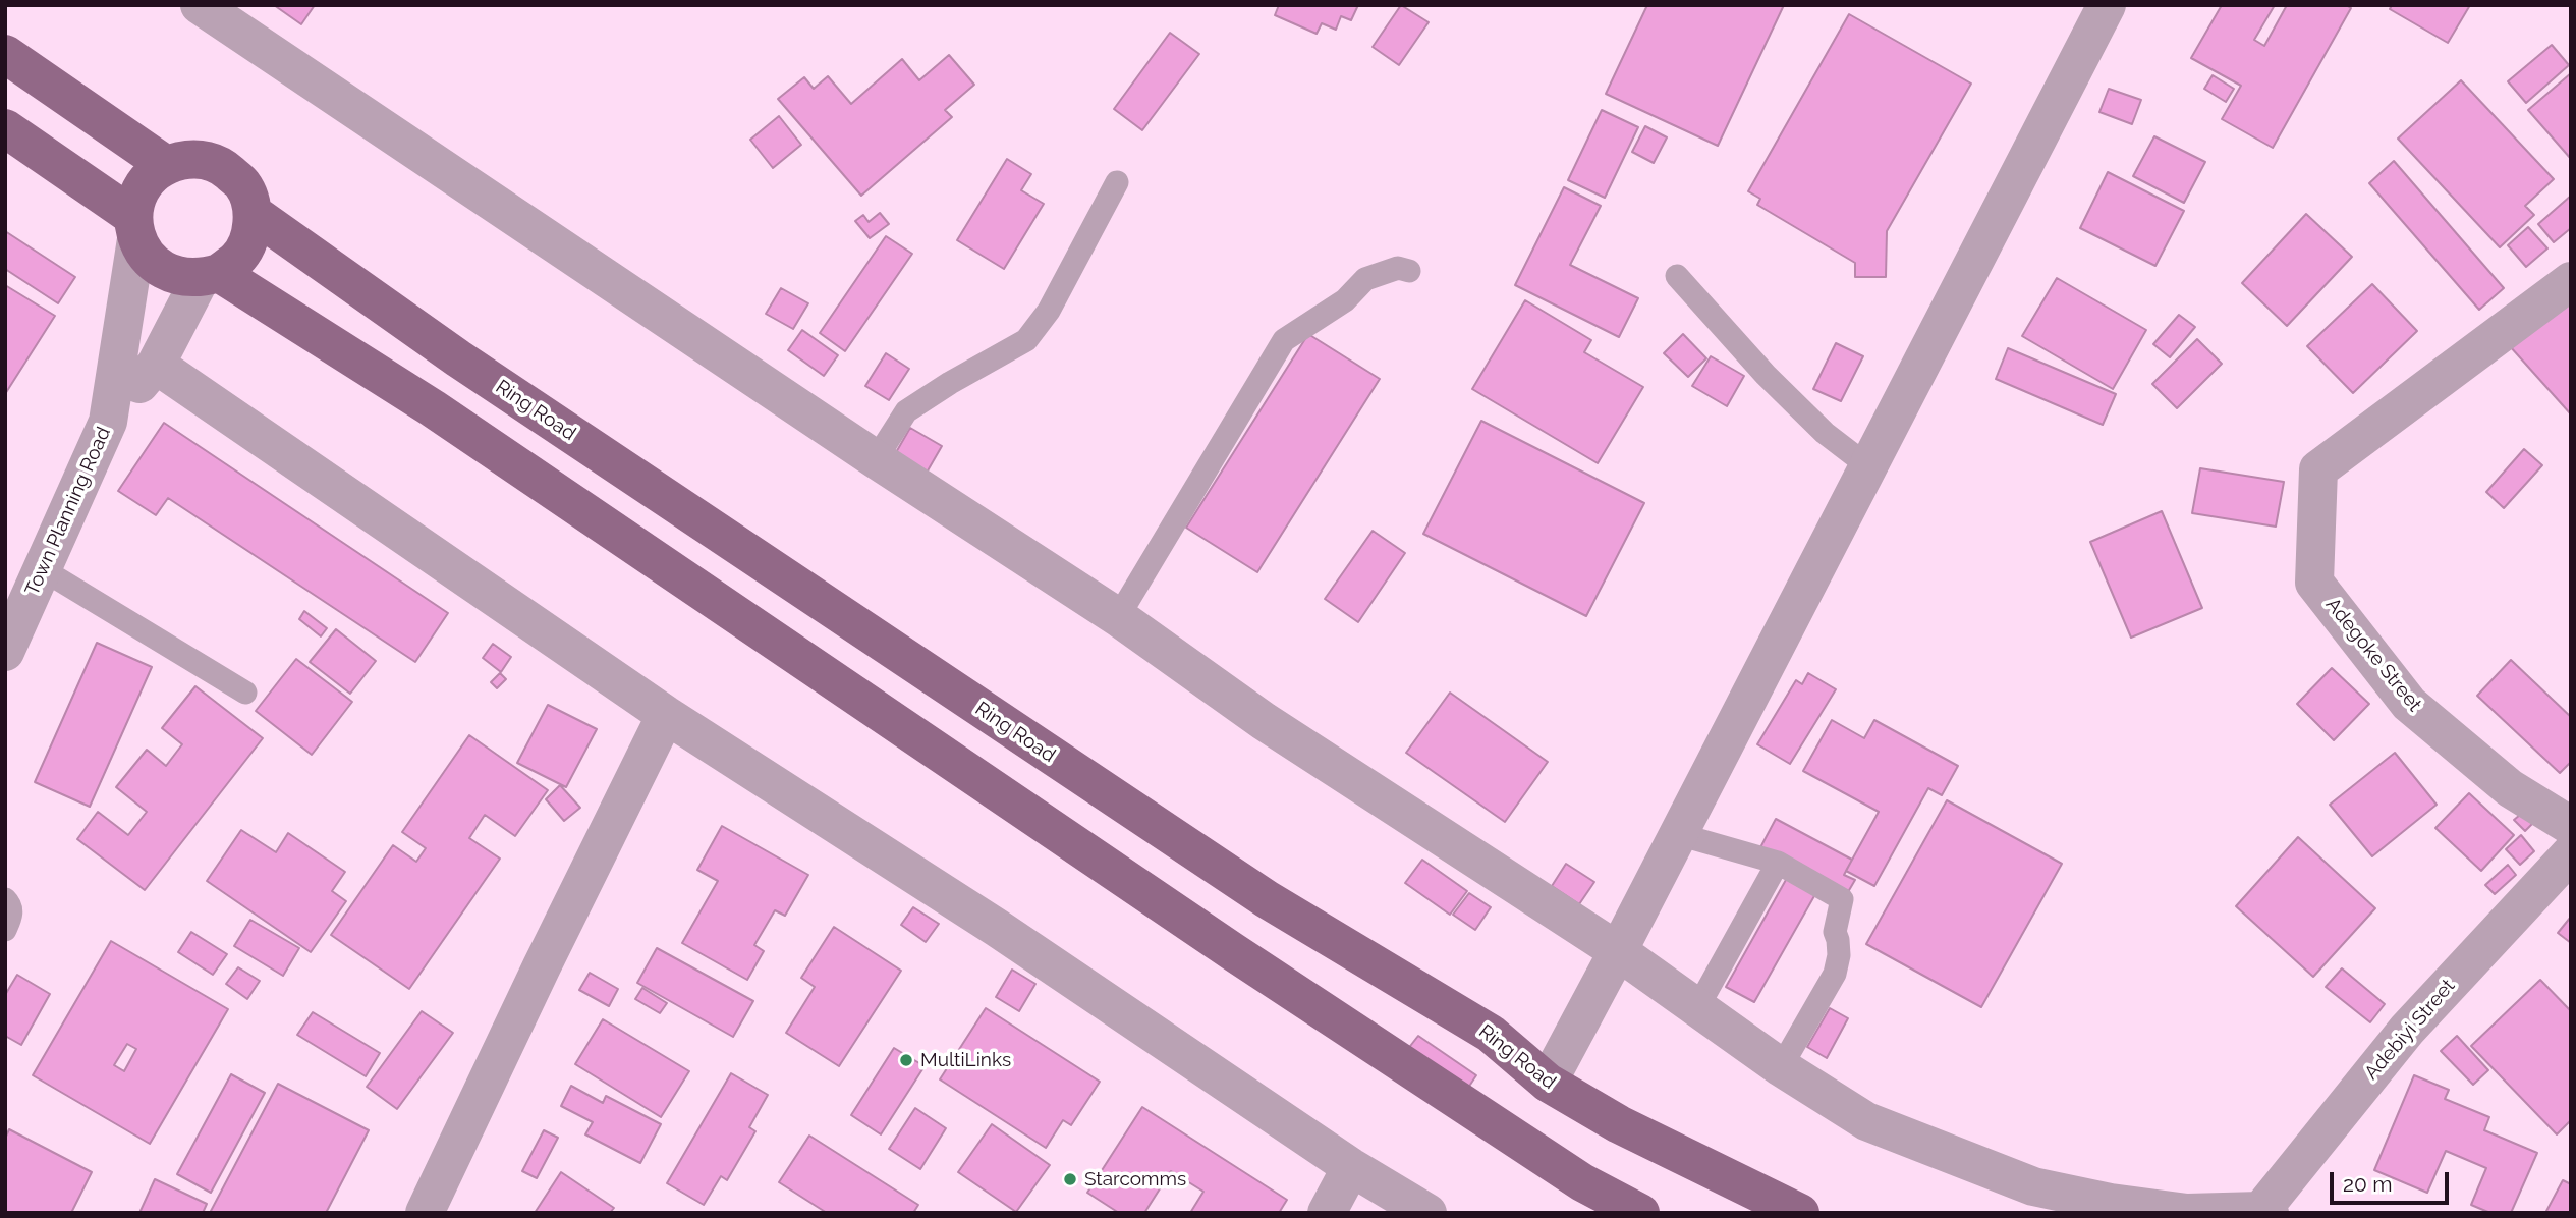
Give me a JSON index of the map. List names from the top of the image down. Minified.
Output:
{"streets":{"main road":["Ring Road"],"street":["Town Planning Road","Adegoke Street","Adebiyi Street"]},"crossings":[["Ring Road","Town Planning Road"]],"places":["MultiLinks","Starcomms"],"scale_bar":"20 m"}
